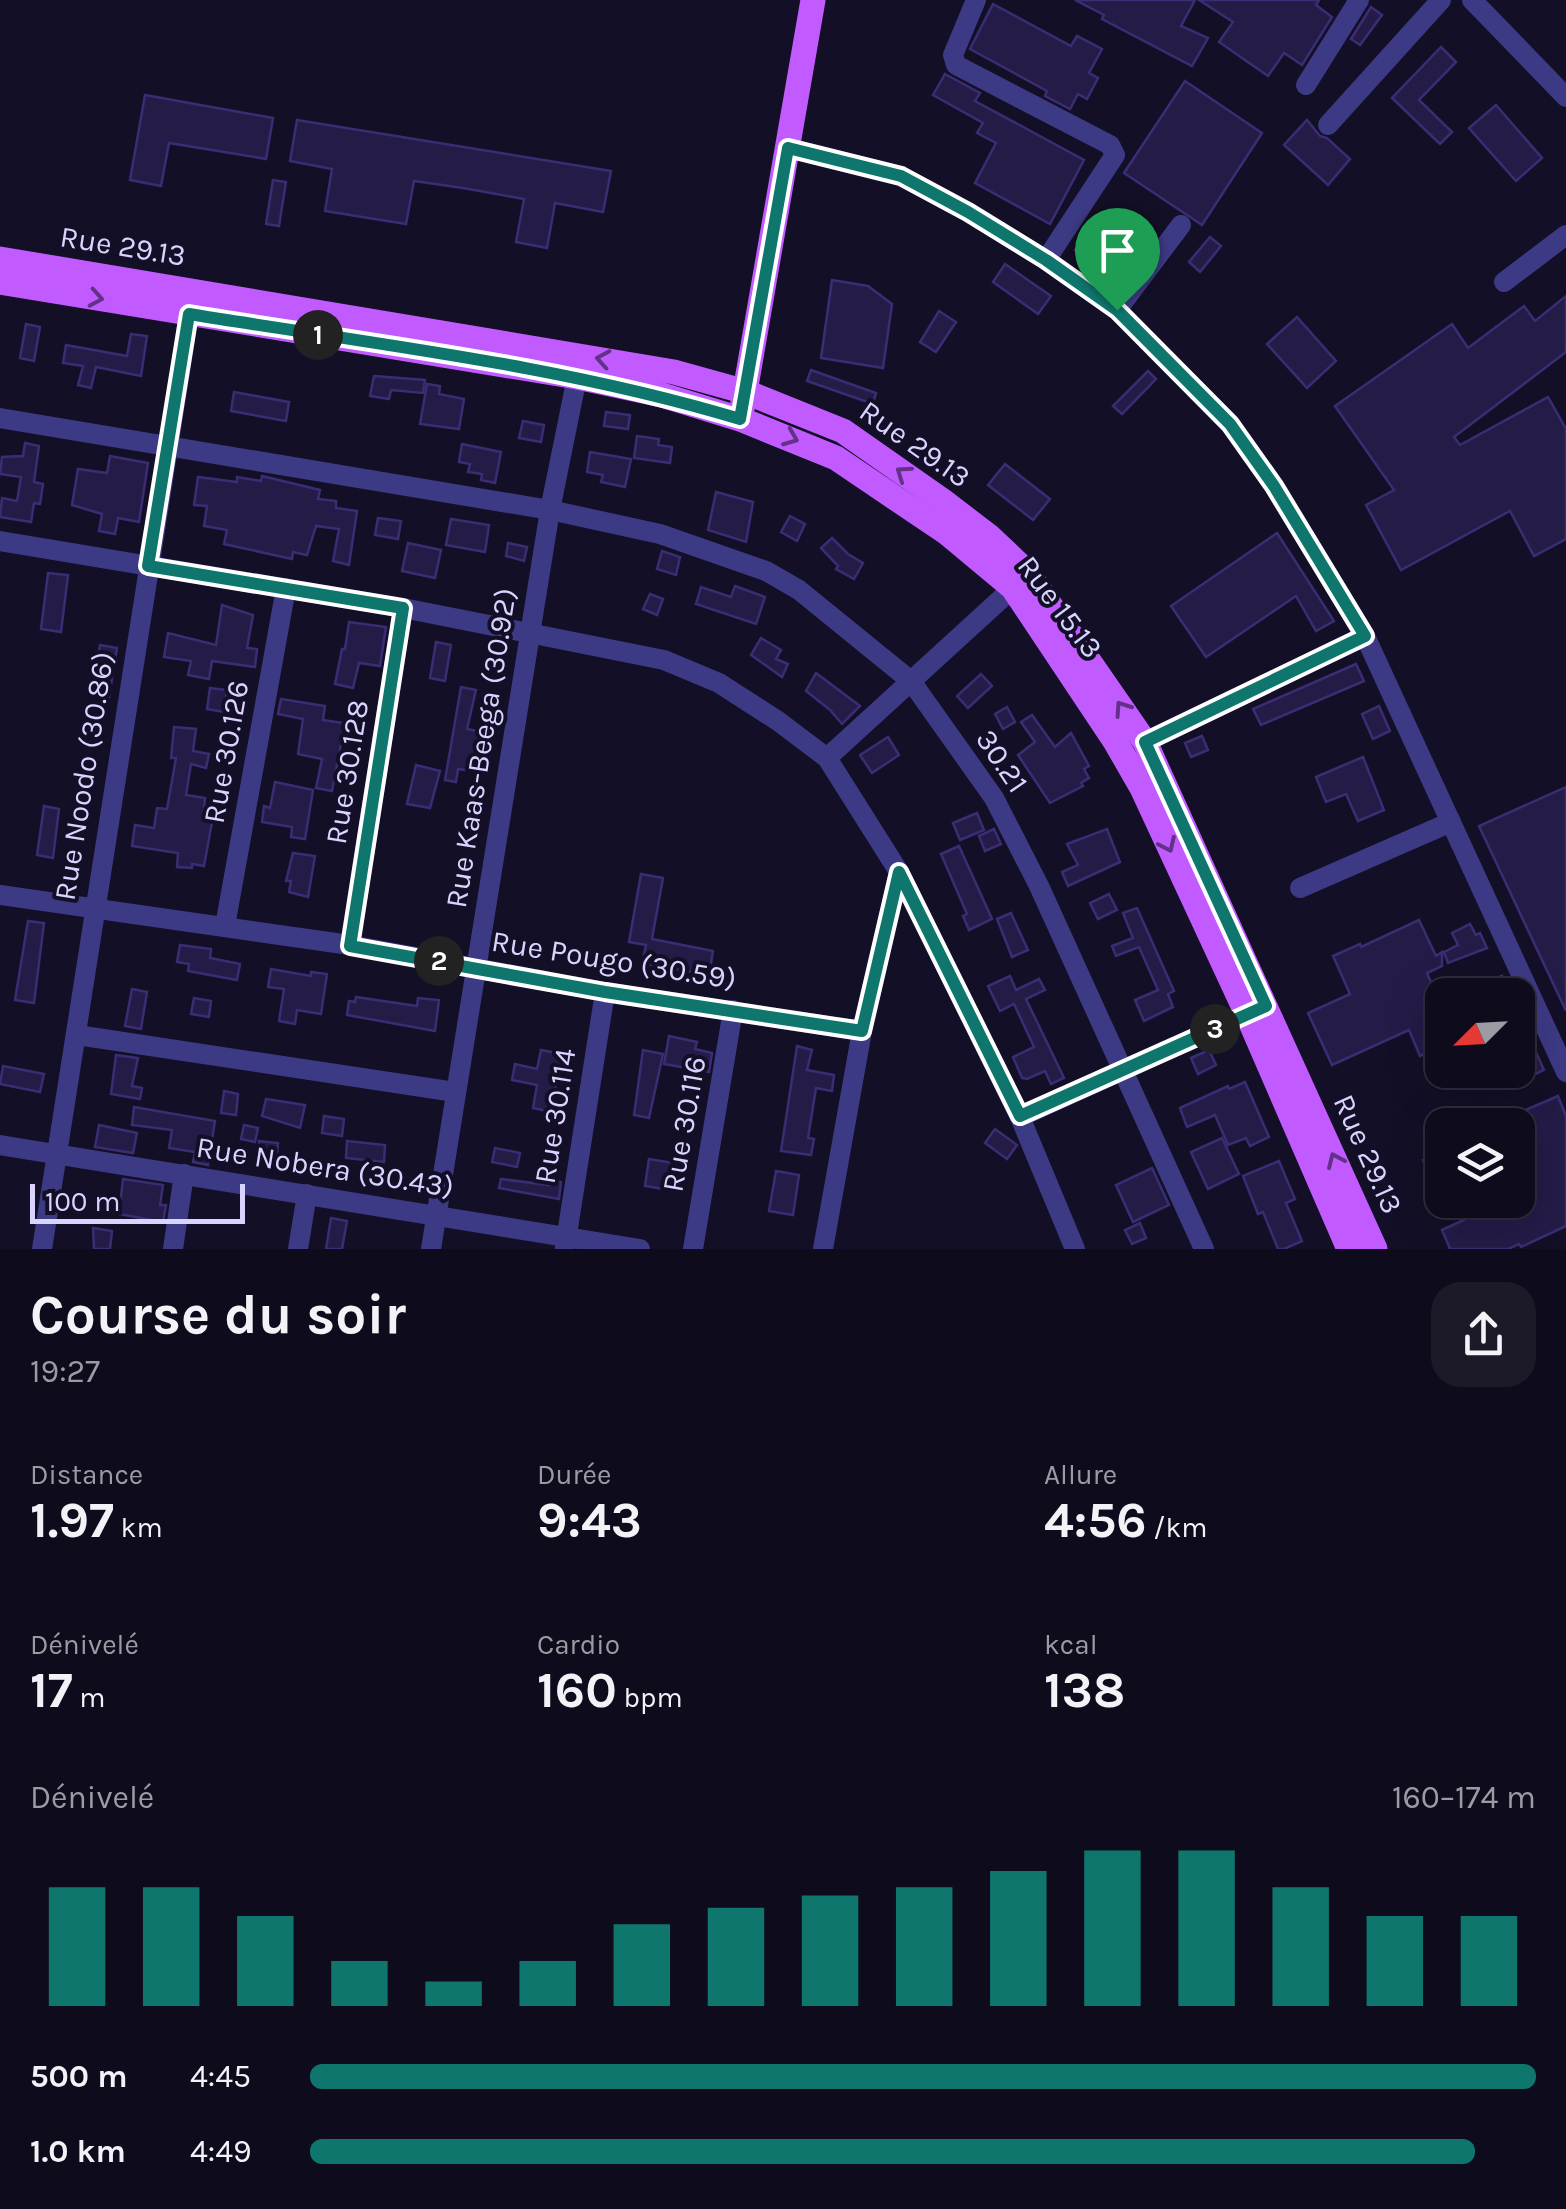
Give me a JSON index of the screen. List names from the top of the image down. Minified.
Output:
{"streets":{"main road":["Rue 29.13","Rue 15.13"],"street":["Rue Kaas-Beega (30.92)","Rue 30.126","30.21","Rue 30.128","Rue Noodo (30.86)","Rue Pougo (30.59)","Rue 30.114","Rue 30.116","Rue Nobera (30.43)"]},"crossings":[["Rue 29.13","Rue 15.13"],["Rue 15.13","Rue Kaas-Beega (30.92)"],["Rue 15.13","Rue Noodo (30.86)"],["Rue Kaas-Beega (30.92)","30.21"],["Rue Kaas-Beega (30.92)","Rue Pougo (30.59)"],["Rue Kaas-Beega (30.92)","Rue Nobera (30.43)"],["Rue 30.126","Rue Pougo (30.59)"],["30.21","Rue Noodo (30.86)"],["Rue 30.128","Rue Pougo (30.59)"],["Rue Noodo (30.86)","Rue Pougo (30.59)"],["Rue Noodo (30.86)","Rue Nobera (30.43)"],["Rue Pougo (30.59)","Rue 30.114"],["Rue Pougo (30.59)","Rue 30.116"],["Rue 30.114","Rue Nobera (30.43)"]],"one_way":["Rue 29.13","Rue 15.13"],"scale_bar":"100 m","north":"bottom left","page":{"pins":["1","2","3"],"scale":"100 m","heading":["Course du soir","19:27"],"stats":[["Distance","1.97 km"],["Durée","9:43"],["Allure","4:56 /km"],["Dénivelé","17 m"],["Cardio","160 bpm"],["kcal","138"]],"chart":["Dénivelé","160–174 m"],"list":[{"name":"500 m","note":"4:45"},{"name":"1.0 km","note":"4:49"}]}}
